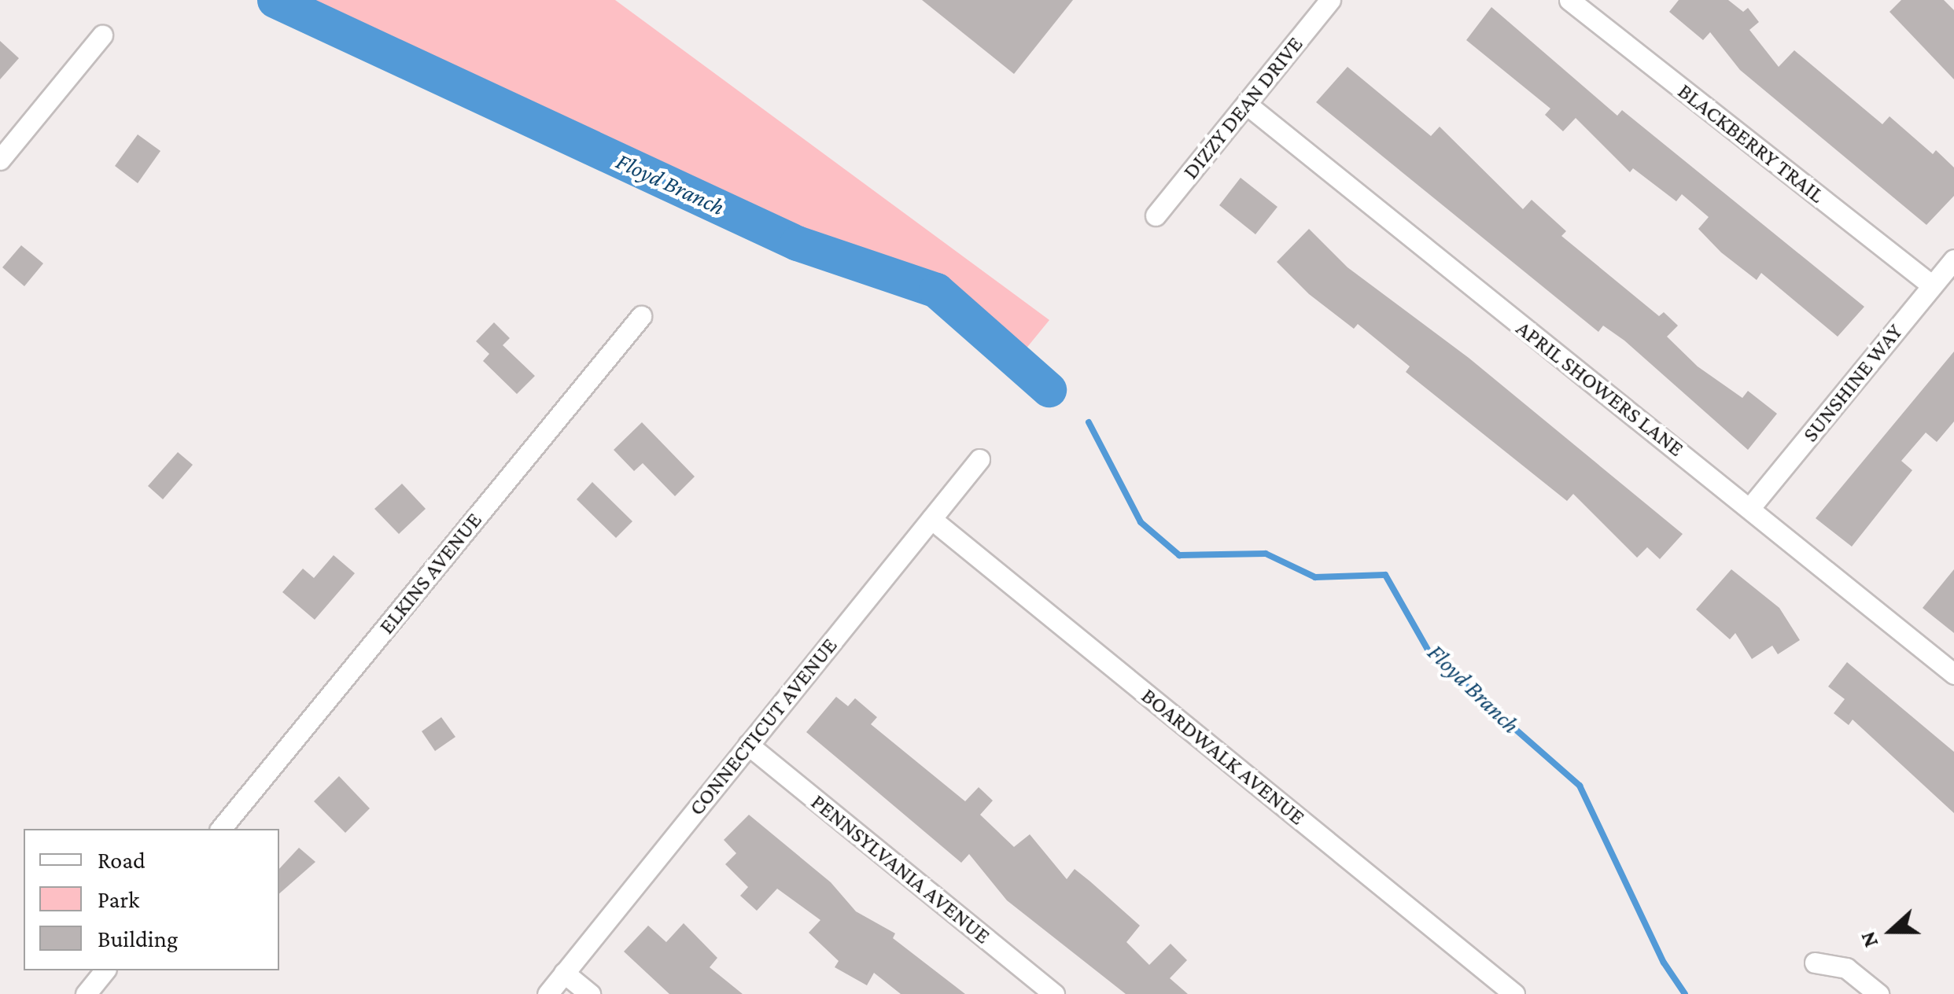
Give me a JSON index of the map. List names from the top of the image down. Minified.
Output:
{"streets":{"street":["DIZZY DEAN DRIVE","BLACKBERRY TRAIL","SUNSHINE WAY","APRIL SHOWERS LANE","ELKINS AVENUE","CONNECTICUT AVENUE","BOARDWALK AVENUE","PENNSYLVANIA AVENUE"]},"crossings":[["DIZZY DEAN DRIVE","APRIL SHOWERS LANE"],["BLACKBERRY TRAIL","SUNSHINE WAY"],["SUNSHINE WAY","APRIL SHOWERS LANE"],["CONNECTICUT AVENUE","BOARDWALK AVENUE"],["CONNECTICUT AVENUE","PENNSYLVANIA AVENUE"]],"water":["Floyd Branch"],"legend":["Road","Park","Building"],"north":"left"}
